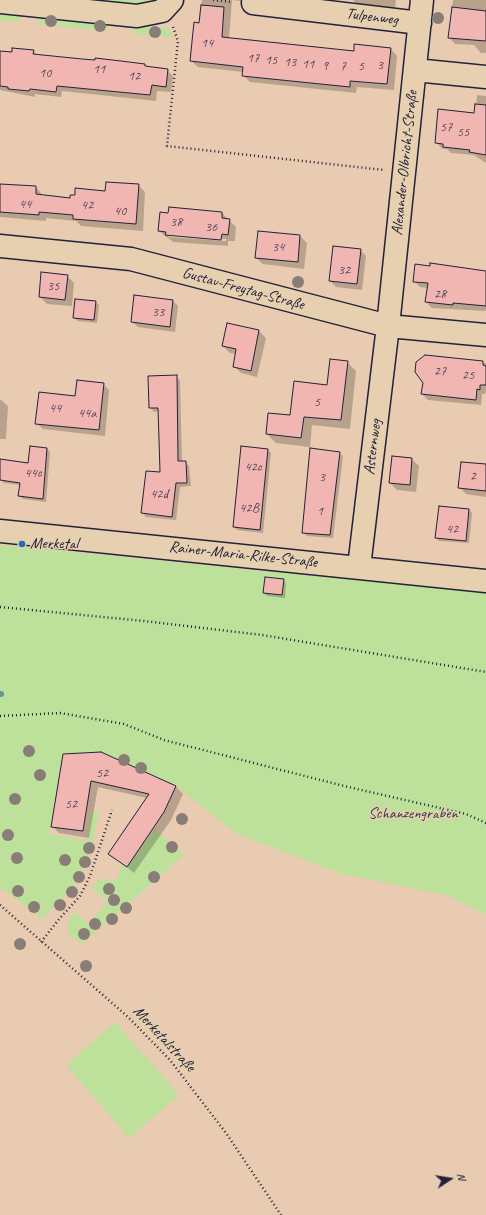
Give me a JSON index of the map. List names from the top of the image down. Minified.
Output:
{"streets":{"street":["Tulpenweg","Alexander-Olbricht-Straße","Gustav-Freytag-Straße","Asternweg","Rainer-Maria-Rilke-Straße"],"path":["Merketalstraße"]},"crossings":[["Tulpenweg","Alexander-Olbricht-Straße"],["Alexander-Olbricht-Straße","Gustav-Freytag-Straße"],["Alexander-Olbricht-Straße","Asternweg"],["Gustav-Freytag-Straße","Asternweg"],["Asternweg","Rainer-Maria-Rilke-Straße"]],"parks":["Schanzengraben"],"places":["Merketal"],"house_numbers":["14","17","15","13","11","3","9","7","5","11","10","12","57","55","44","42","40","38","36","34","32","35","28","33","27","25","5","44","44a","42c","44c","2","3","42d","42B","1","42","52","52"],"north":"right"}
